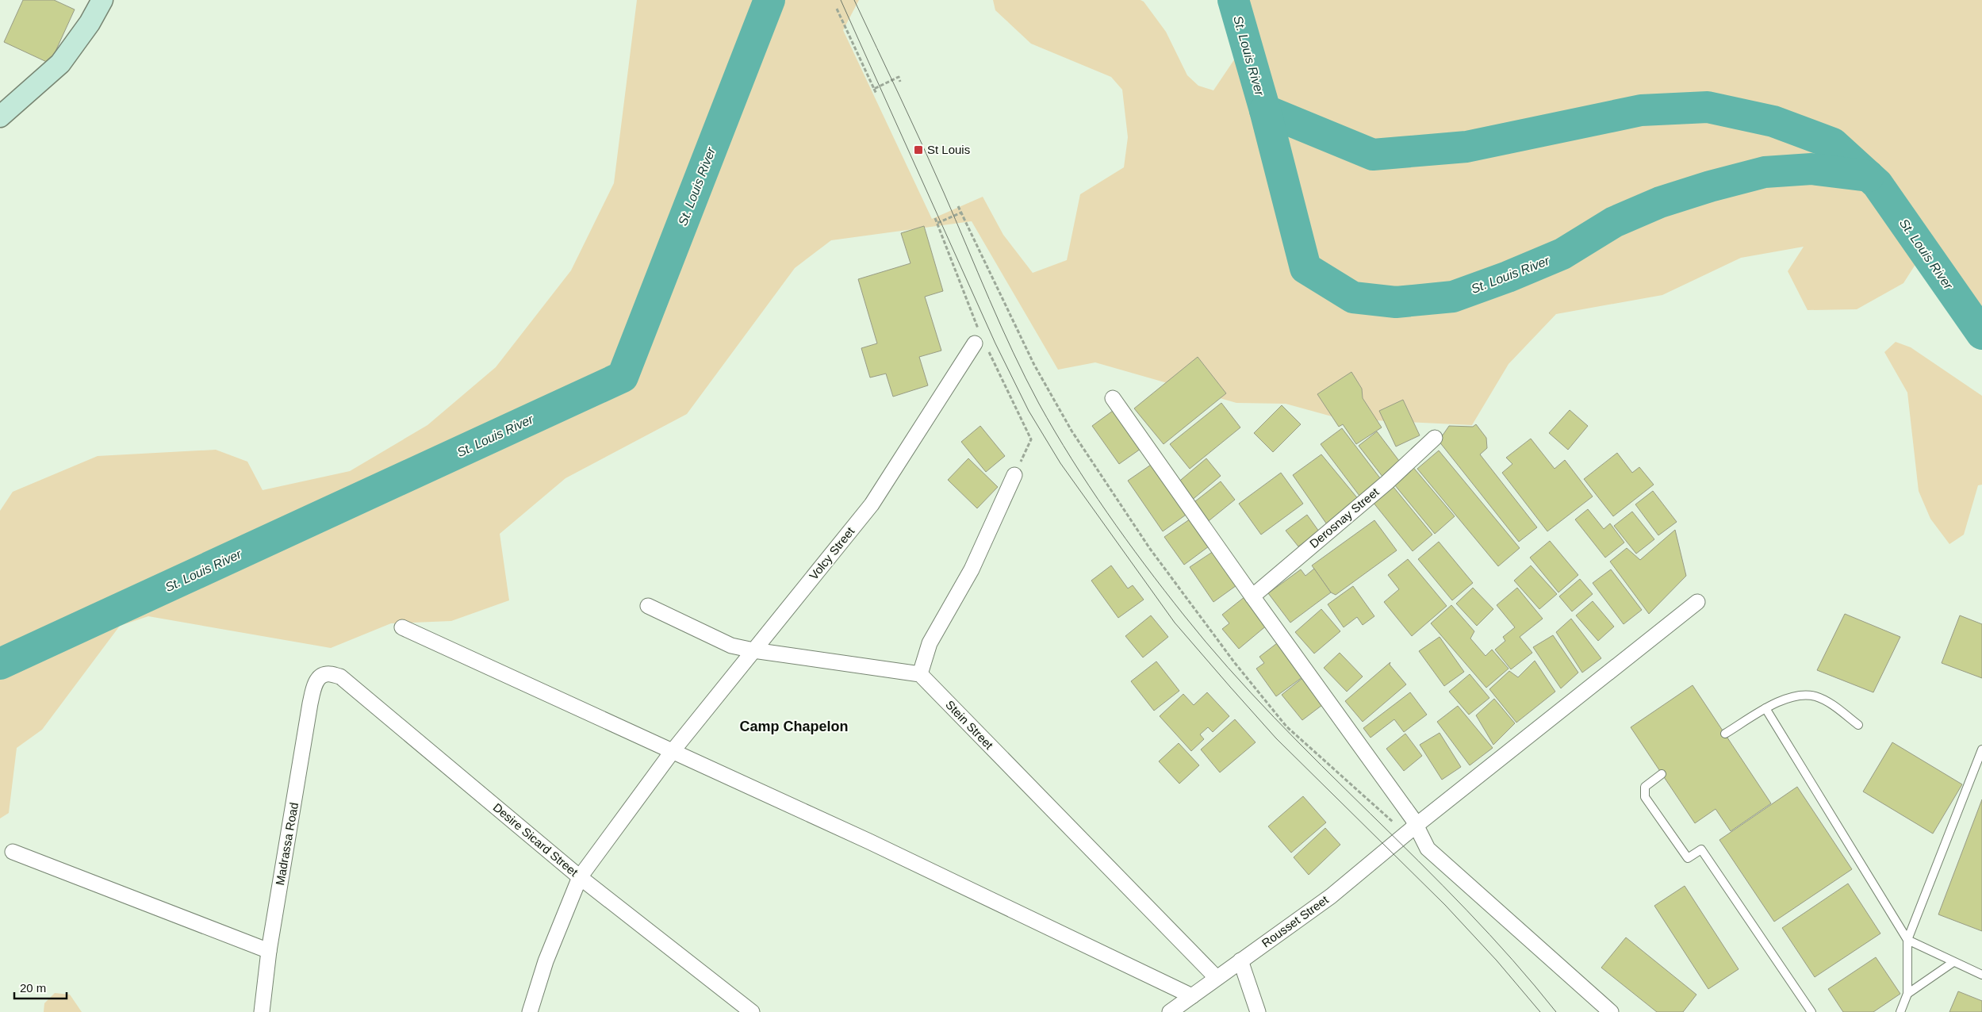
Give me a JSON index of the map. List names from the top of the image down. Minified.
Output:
{"streets":{"street":["Derosnay Street","Volcy Street","Stein Street","Desire Sicard Street","Madrassa Road","Rousset Street"]},"crossings":[["Volcy Street","Desire Sicard Street"],["Stein Street","Rousset Street"],["Desire Sicard Street","Madrassa Road"]],"districts":["Camp Chapelon"],"water":["St. Louis River"],"places":{"transit":["St Louis"]},"scale_bar":"20 m"}
